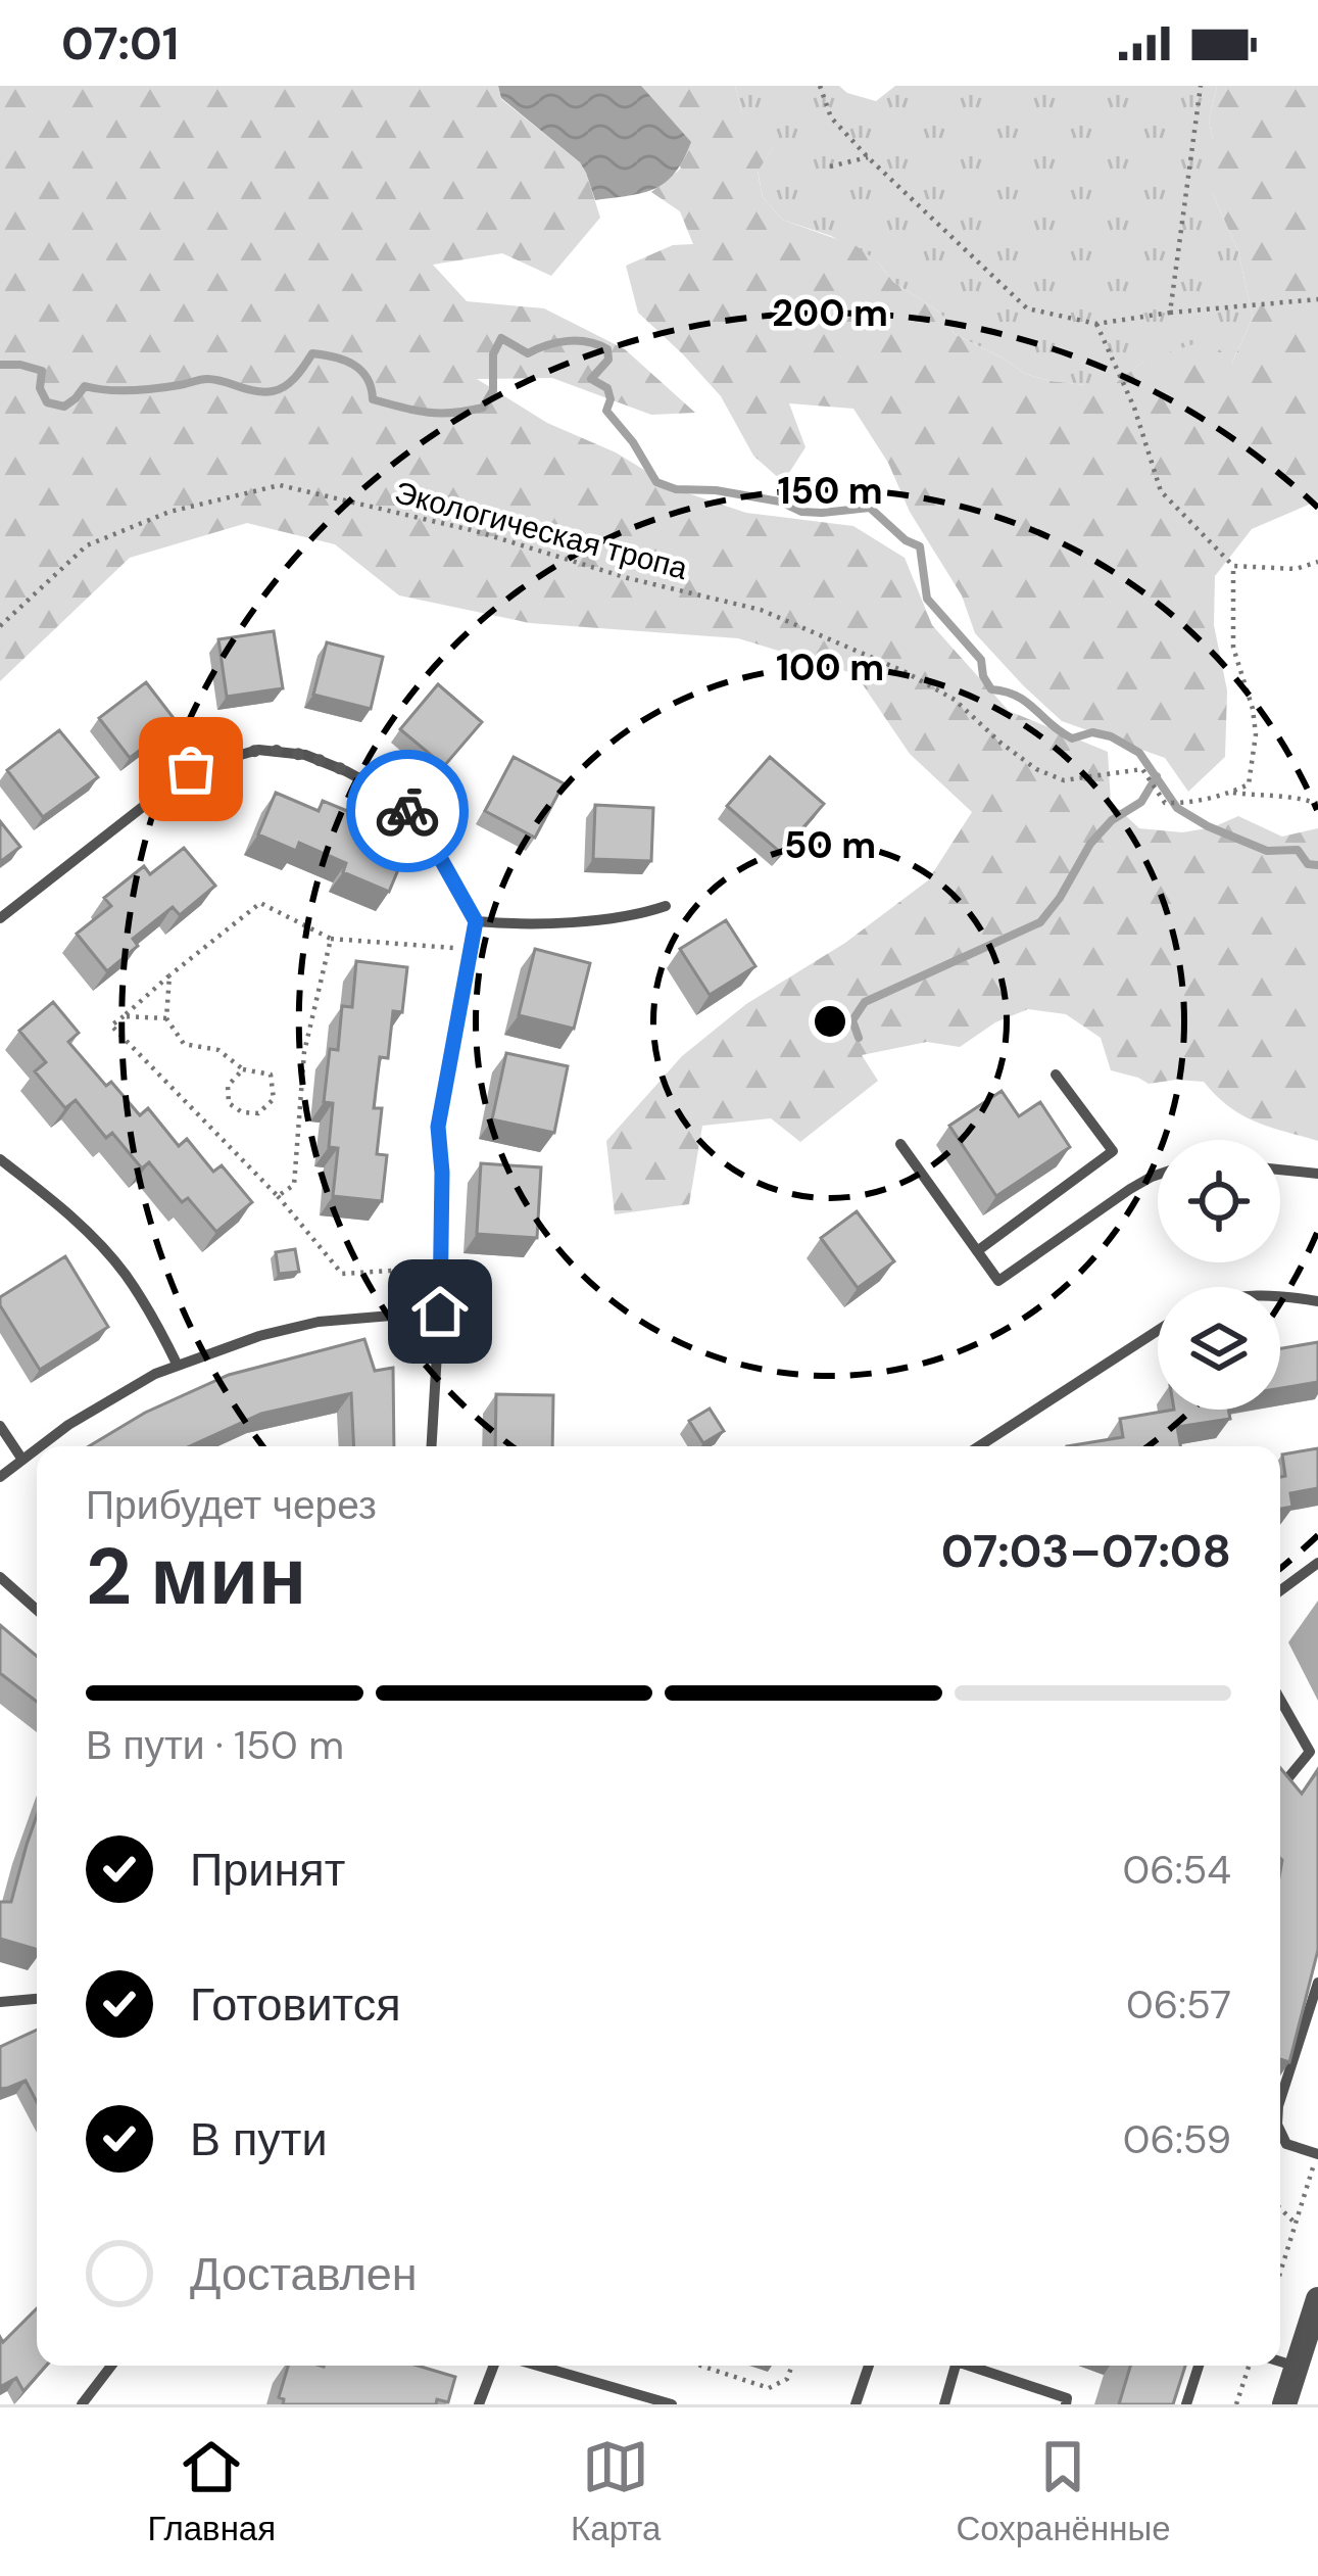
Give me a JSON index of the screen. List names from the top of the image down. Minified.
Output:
{"streets":{"path":["Экологическая тропа"]},"page":{"status":"07:01","heading":["2 мин","Прибудет через","07:03–07:08"],"bar":"В пути · 150 m","list":[["Принят","06:54"],["Готовится","06:57"],["В пути","06:59"],"Доставлен"],"tabs":["Главная","Карта","Сохранённые"]},"rings":["200 m","150 m","100 m","50 m"]}
